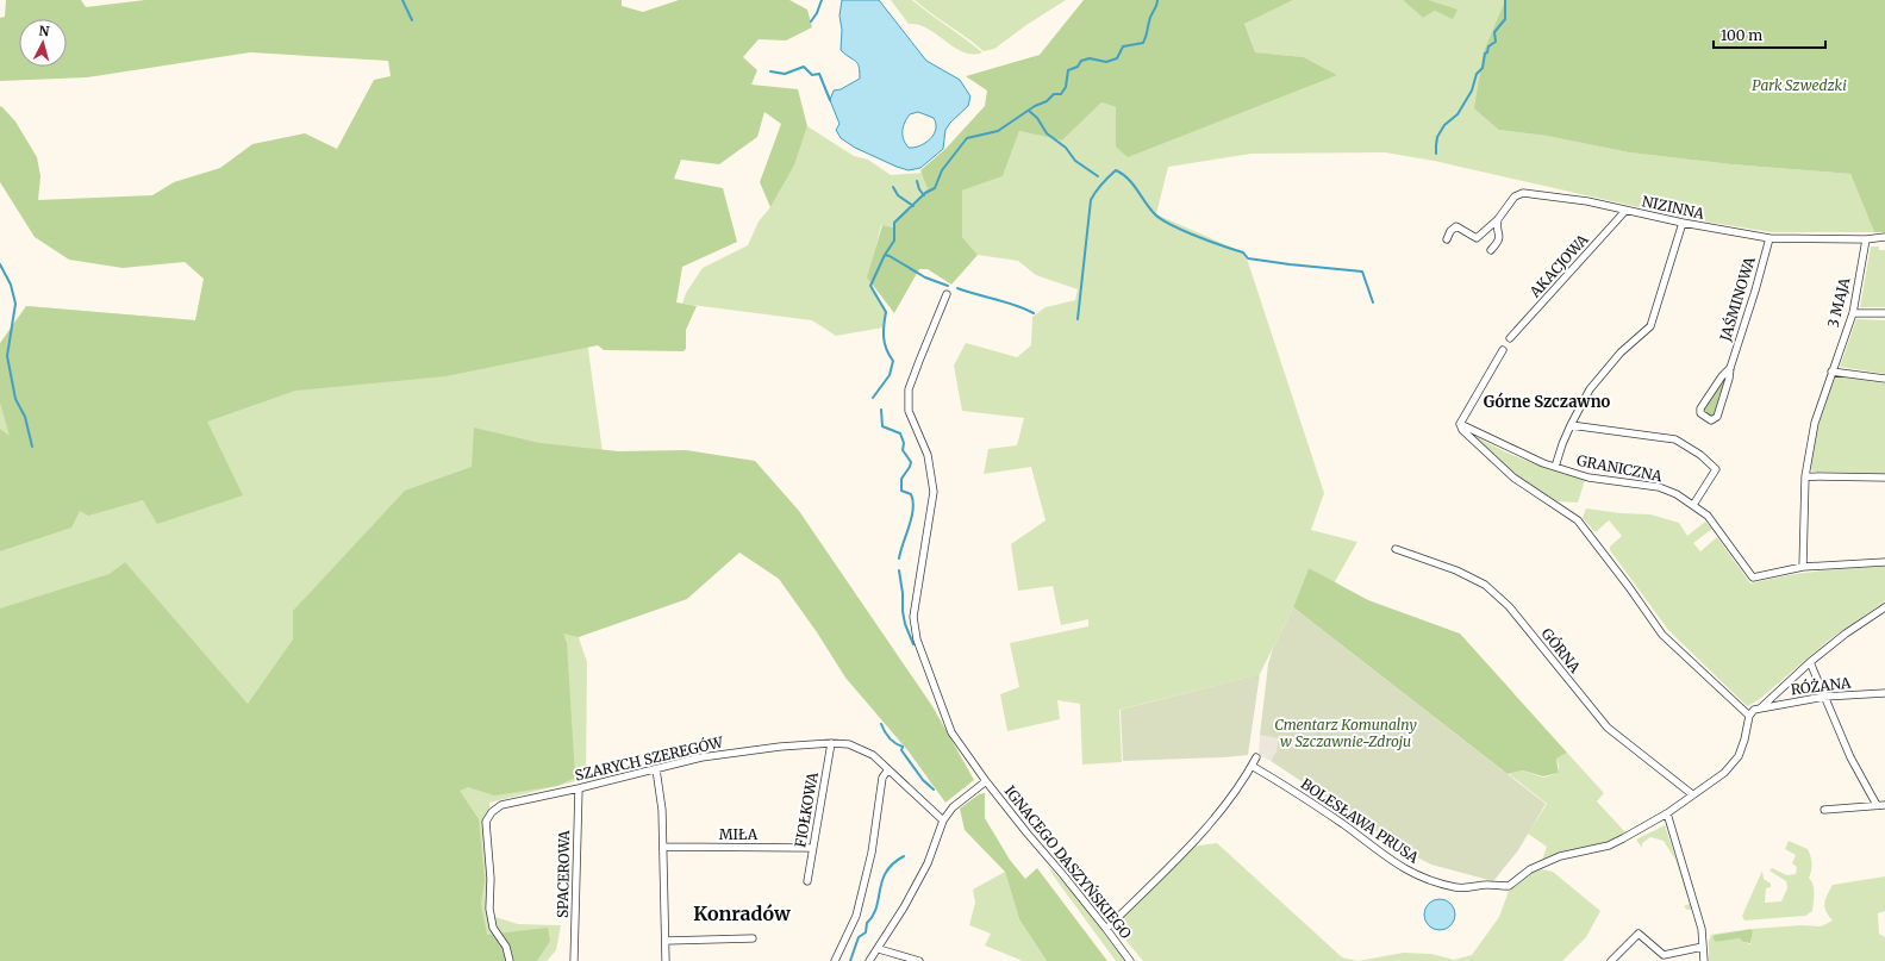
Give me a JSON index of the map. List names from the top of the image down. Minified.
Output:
{"streets":{"street":["NIZINNA","AKACJOWA","JAŚMINOWA","3 MAJA","GRANICZNA","GÓRNA","RÓŻANA","SZARYCH SZEREGÓW","FIOŁKOWA","BOLESŁAWA PRUSA","MIŁA","IGNACEGO DASZYŃSKIEGO","SPACEROWA"]},"crossings":[["NIZINNA","AKACJOWA"],["NIZINNA","JAŚMINOWA"],["NIZINNA","3 MAJA"],["3 MAJA","GRANICZNA"],["GÓRNA","BOLESŁAWA PRUSA"],["SZARYCH SZEREGÓW","FIOŁKOWA"],["SZARYCH SZEREGÓW","SPACEROWA"],["FIOŁKOWA","MIŁA"]],"districts":["Górne Szczawno","Konradów"],"parks":["Park Szwedzki","Cmentarz Komunalny w Szczawnie-Zdroju"],"scale_bar":"100 m","north":"top"}
